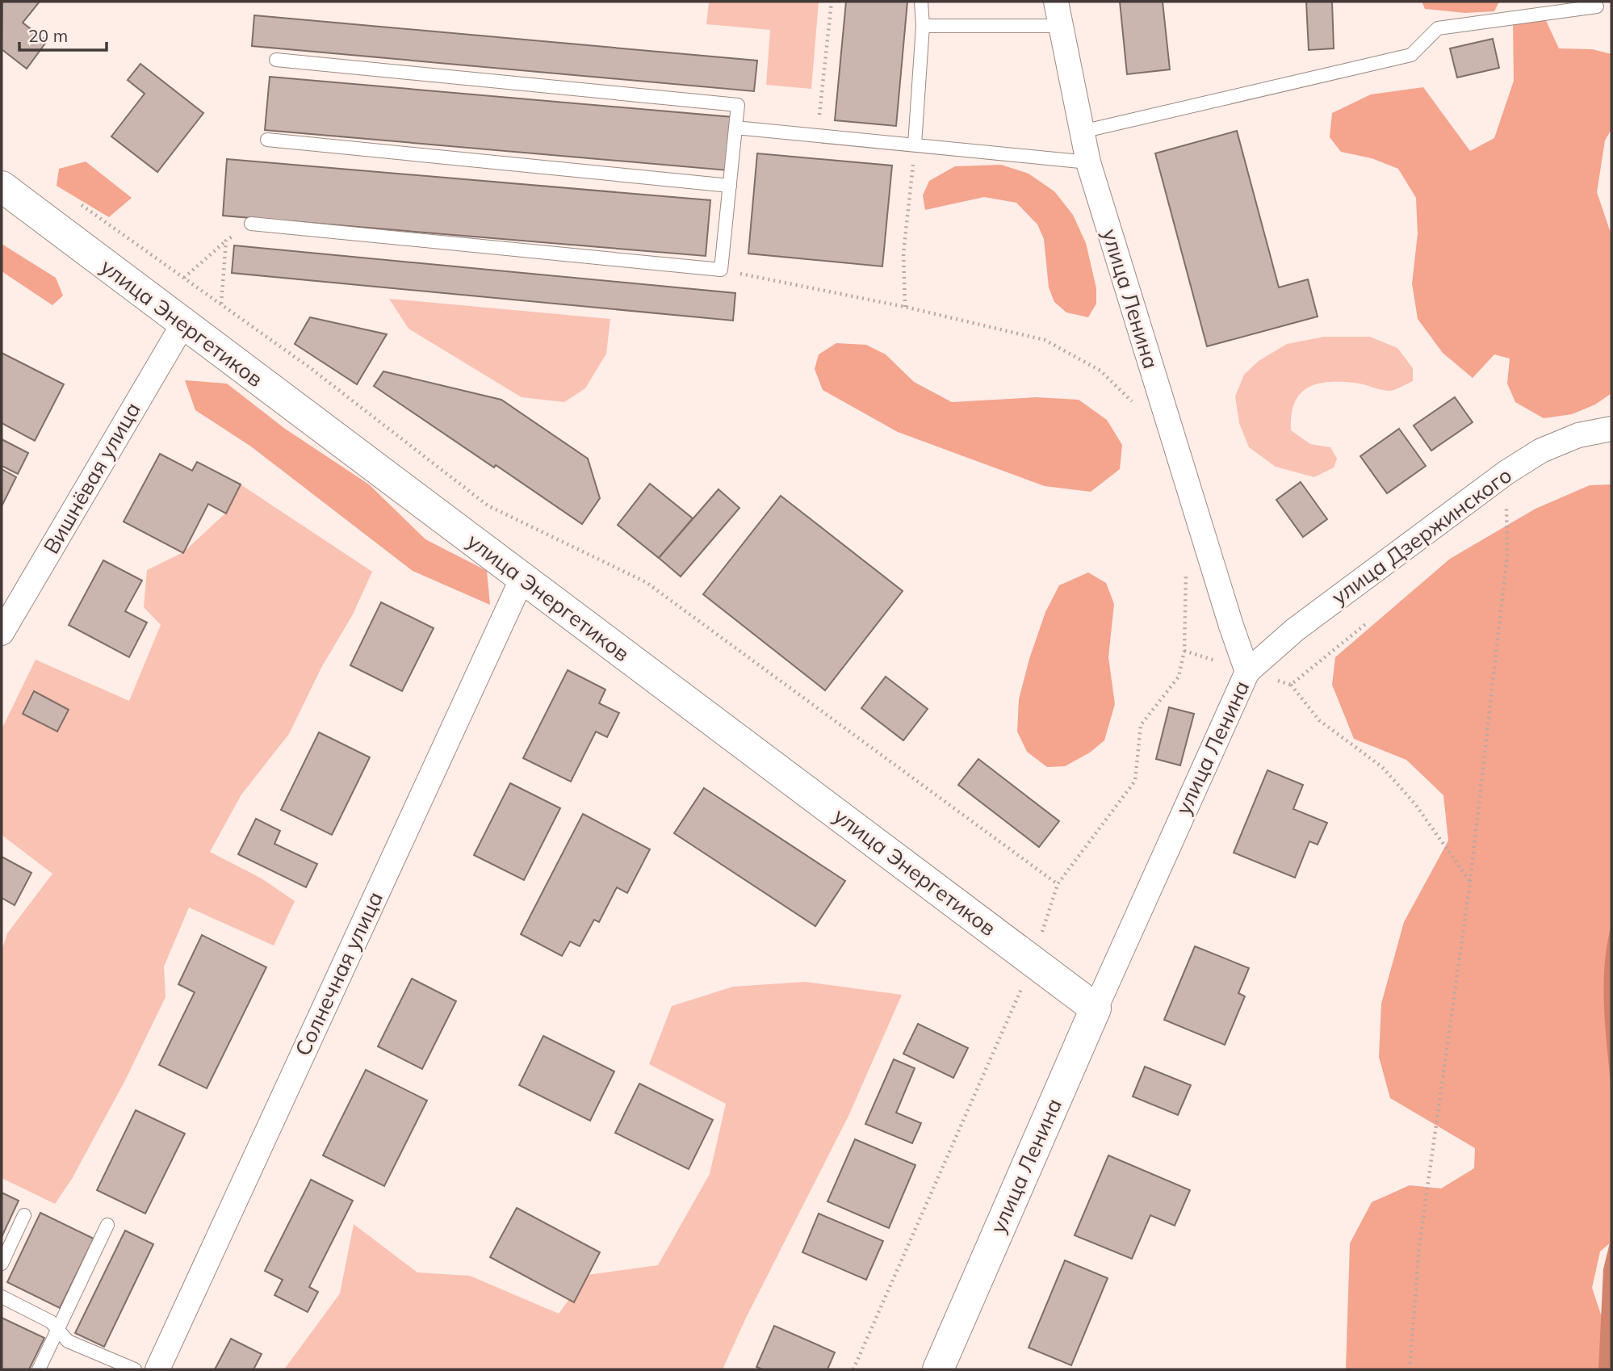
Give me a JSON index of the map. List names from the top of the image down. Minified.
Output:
{"streets":{"street":["улица Ленина","улица Энергетиков","Вишнёвая улица","улица Дзержинского","Солнечная улица"]},"crossings":[["улица Ленина","улица Энергетиков"],["улица Ленина","улица Дзержинского"],["улица Энергетиков","Вишнёвая улица"],["улица Энергетиков","Солнечная улица"]],"scale_bar":"20 m"}
